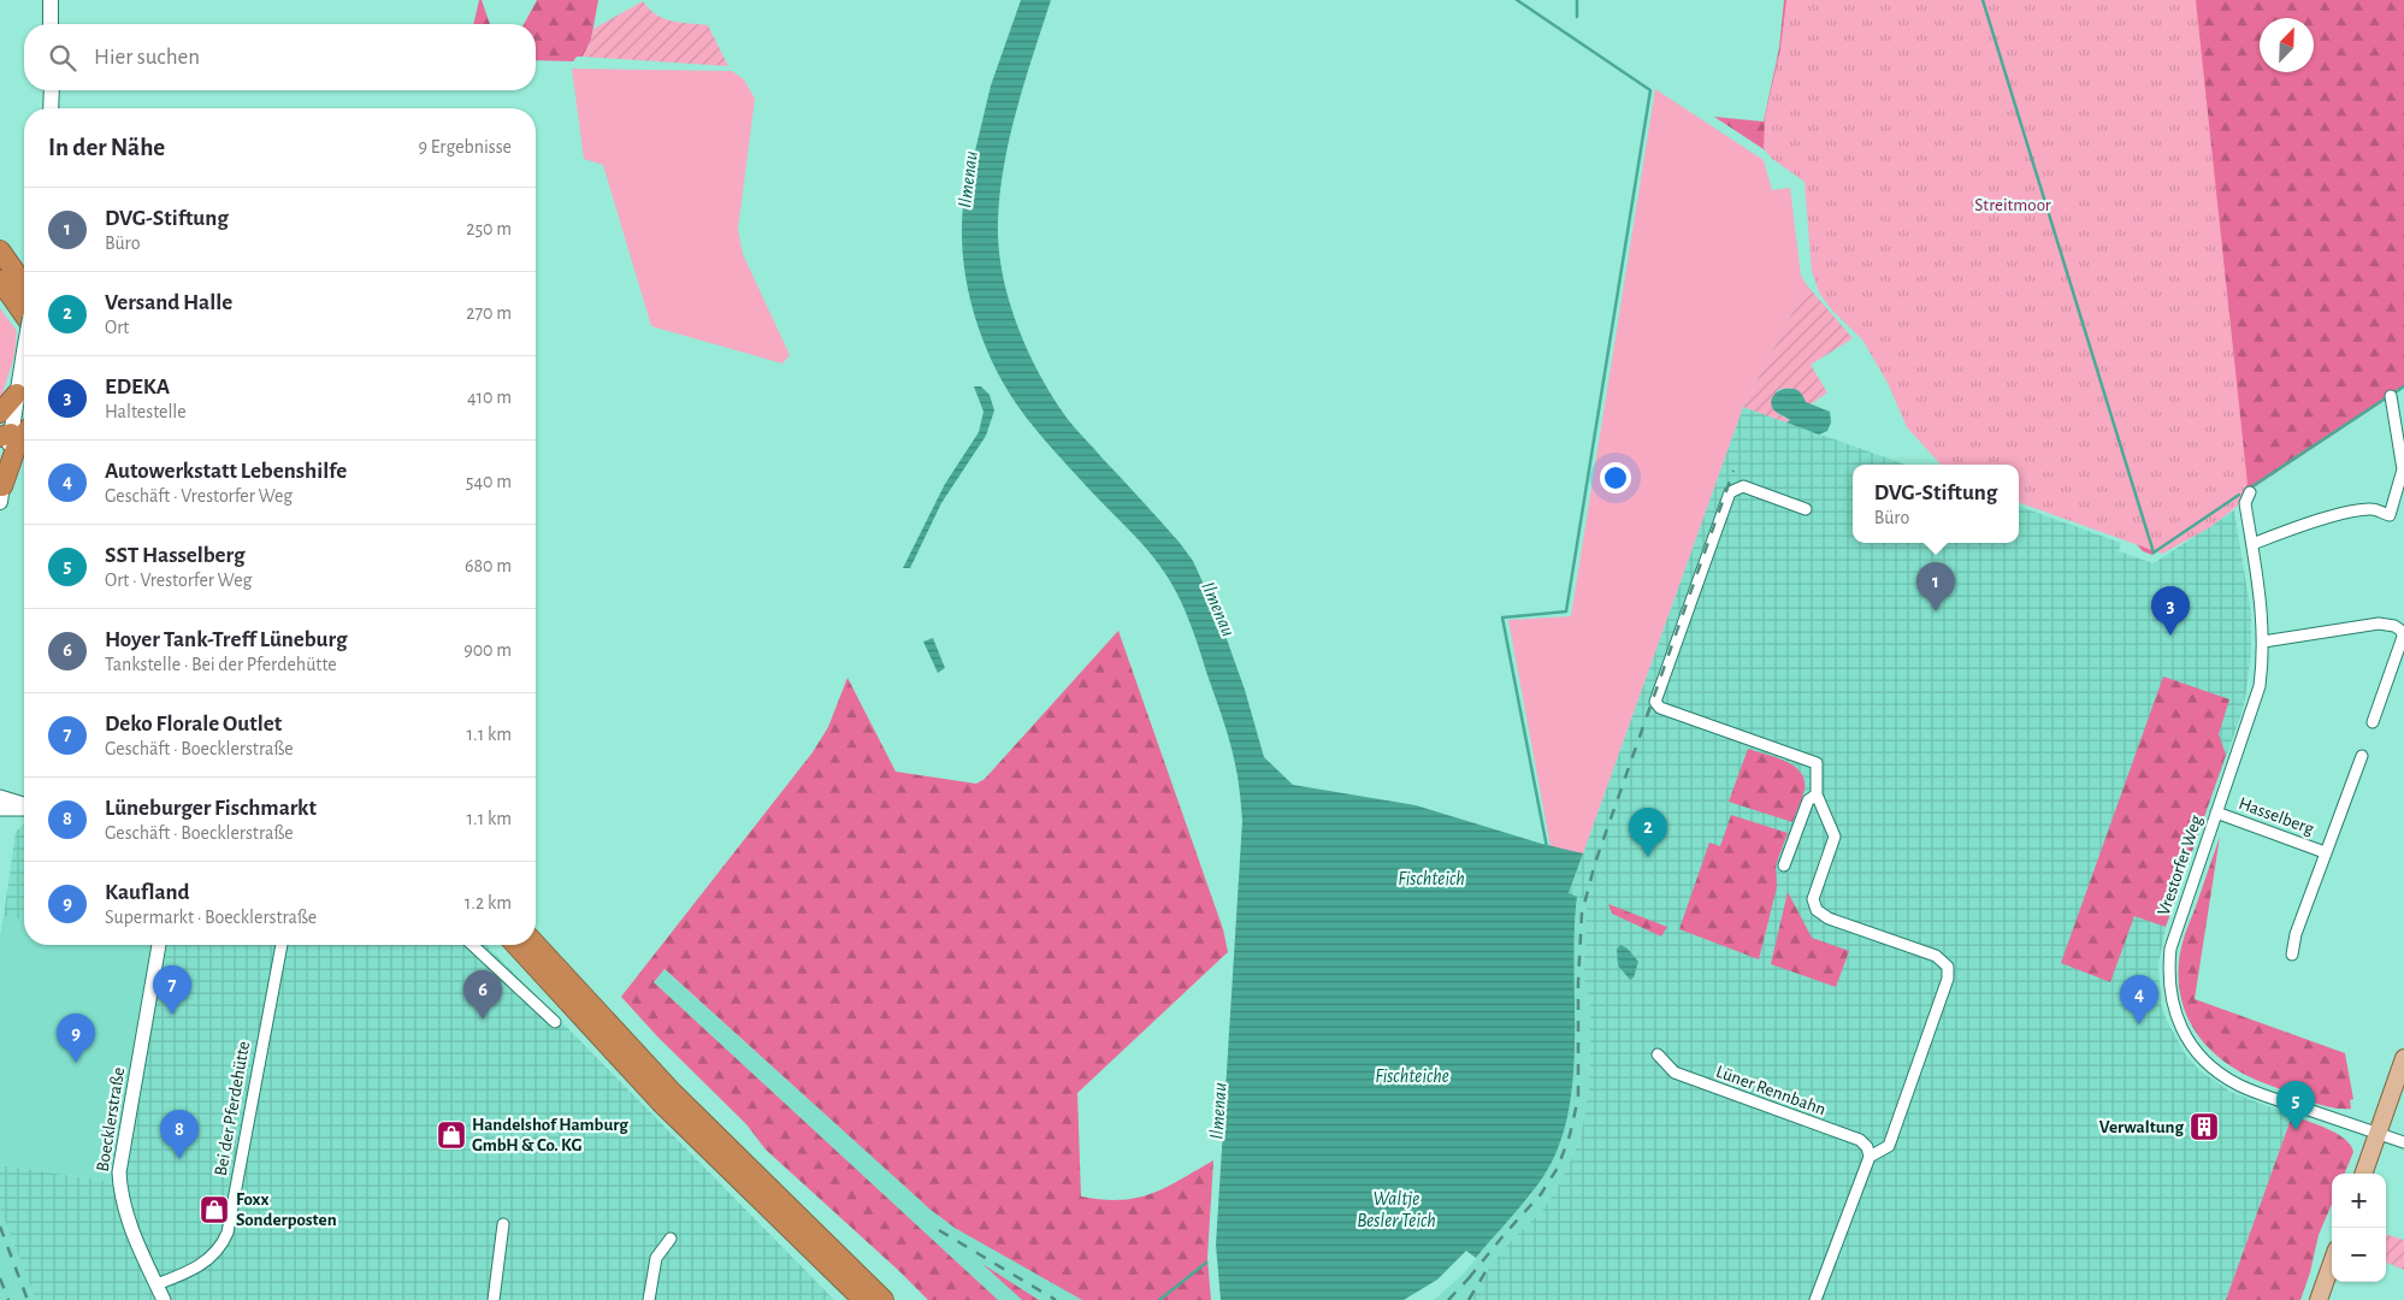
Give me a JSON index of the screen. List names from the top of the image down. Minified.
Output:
{"streets":{"street":["Hasselberg","Vrestorfer Weg","Lüner Rennbahn","Bei der Pferdehütte","Boecklerstraße"]},"crossings":[["Hasselberg","Vrestorfer Weg"],["Bei der Pferdehütte","Boecklerstraße"]],"water":["Ilmenau","Fischteich","Fischteiche","Waltje Besler Teich"],"parks":["Streitmoor"],"places":{"building":["Verwaltung"],"shop":["Handelshof Hamburg GmbH & Co. KG","Foxx Sonderposten"]},"north":"top right","page":{"search":"Hier suchen","heading":["In der Nähe","9 Ergebnisse"],"list":[{"mark":"1","name":"DVG-Stiftung","note":"Büro","value":"250 m"},{"mark":"2","name":"Versand Halle","note":"Ort","value":"270 m"},{"mark":"3","name":"EDEKA","note":"Haltestelle","value":"410 m"},{"mark":"4","name":"Autowerkstatt Lebenshilfe","note":"Geschäft · Vrestorfer Weg","value":"540 m"},{"mark":"5","name":"SST Hasselberg","note":"Ort · Vrestorfer Weg","value":"680 m"},{"mark":"6","name":"Hoyer Tank-Treff Lüneburg","note":"Tankstelle · Bei der Pferdehütte","value":"900 m"},{"mark":"7","name":"Deko Florale Outlet","note":"Geschäft · Boecklerstraße","value":"1.1 km"},{"mark":"8","name":"Lüneburger Fischmarkt","note":"Geschäft · Boecklerstraße","value":"1.1 km"},{"mark":"9","name":"Kaufland","note":"Supermarkt · Boecklerstraße","value":"1.2 km"}],"popup":["DVG-Stiftung","Büro"],"pins":["1","3","2","7","6","4","9","5","8"],"map_buttons":["+","−"]}}
